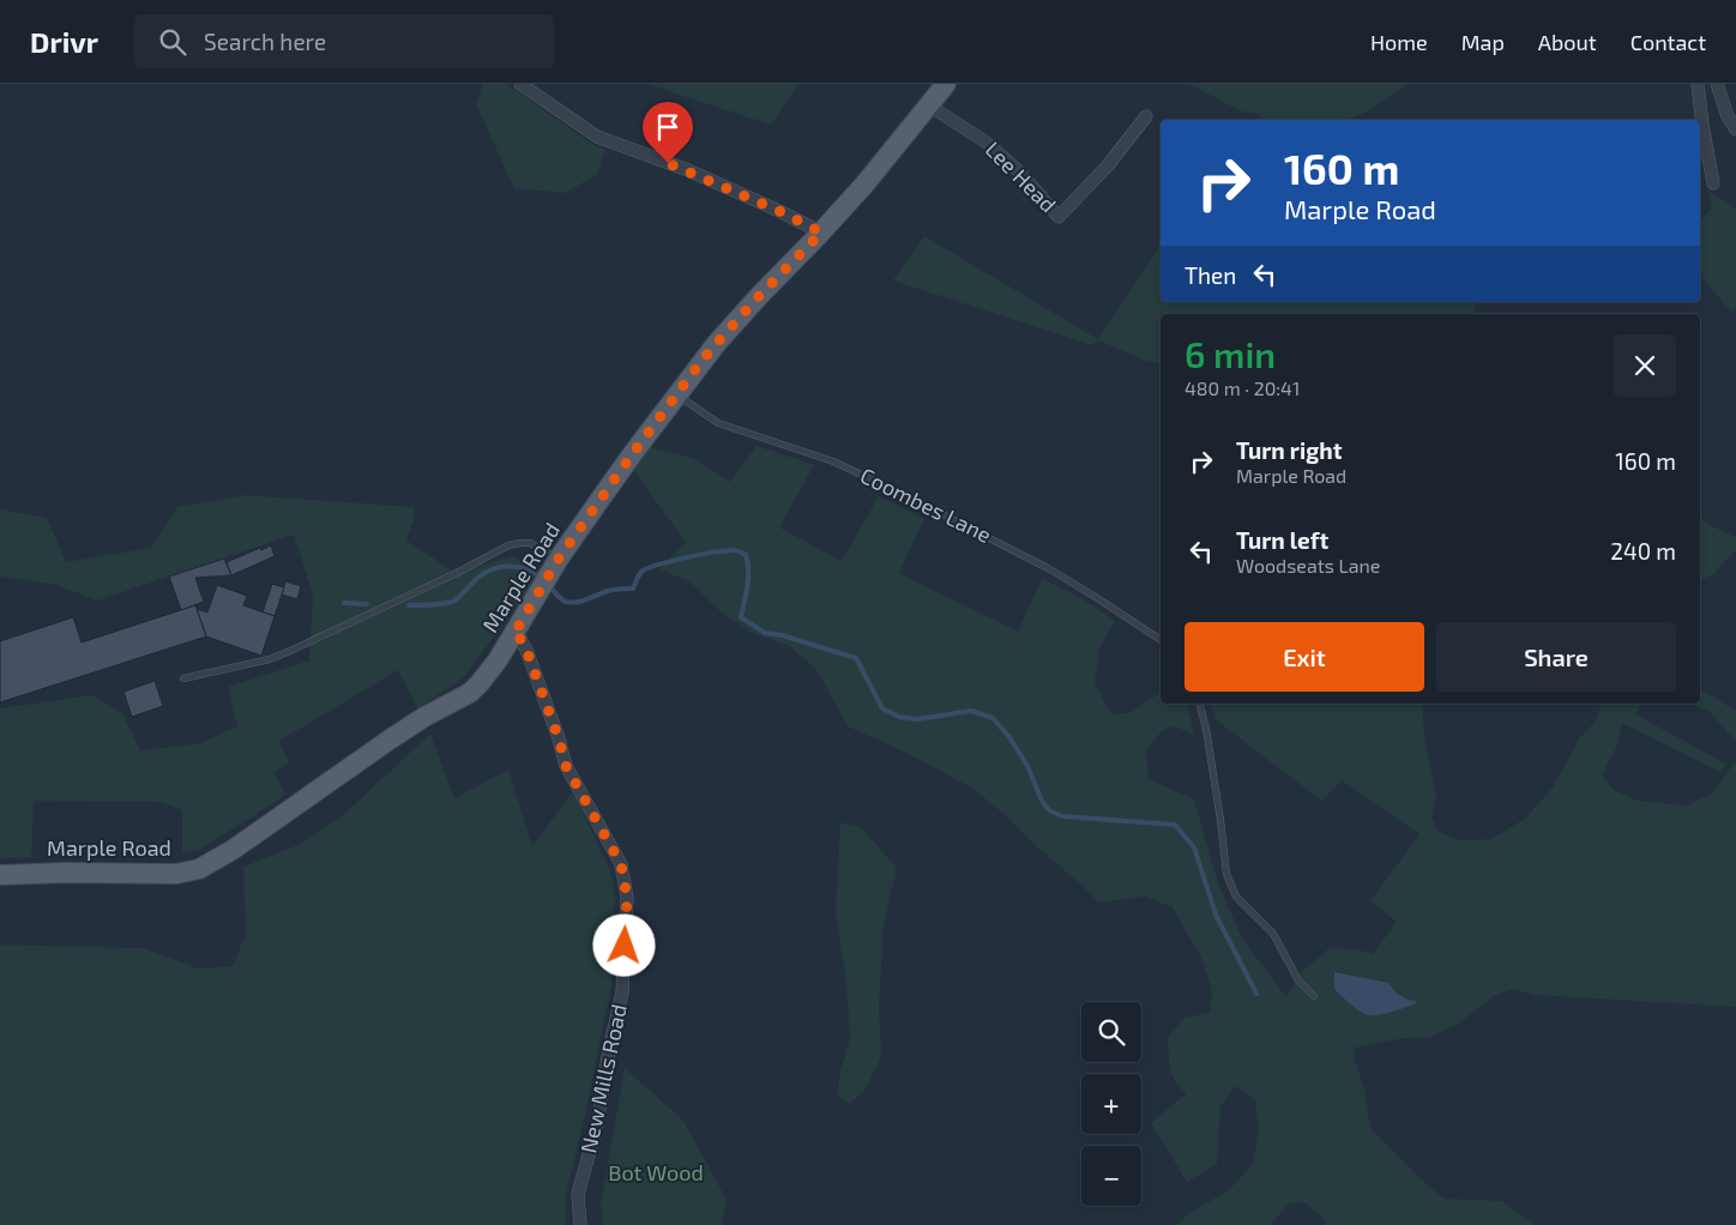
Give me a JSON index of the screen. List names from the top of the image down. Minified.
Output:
{"streets":{"main road":["Marple Road"],"street":["Lee Head","New Mills Road"],"lane":["Coombes Lane"]},"crossings":[["Lee Head","Marple Road"],["Coombes Lane","Marple Road"],["Marple Road","New Mills Road"]],"parks":["Bot Wood"],"page":{"header":"Drivr","search":"Search here","nav":["Home","Map","About","Contact"],"turn":["160 m","Marple Road"],"then":"Then","heading":["6 min","480 m · 20:41"],"list":[{"name":"Turn right","note":"Marple Road","value":"160 m"},{"name":"Turn left","note":"Woodseats Lane","value":"240 m"}],"buttons":["Exit","Share"],"map_buttons":["+","−"]}}
